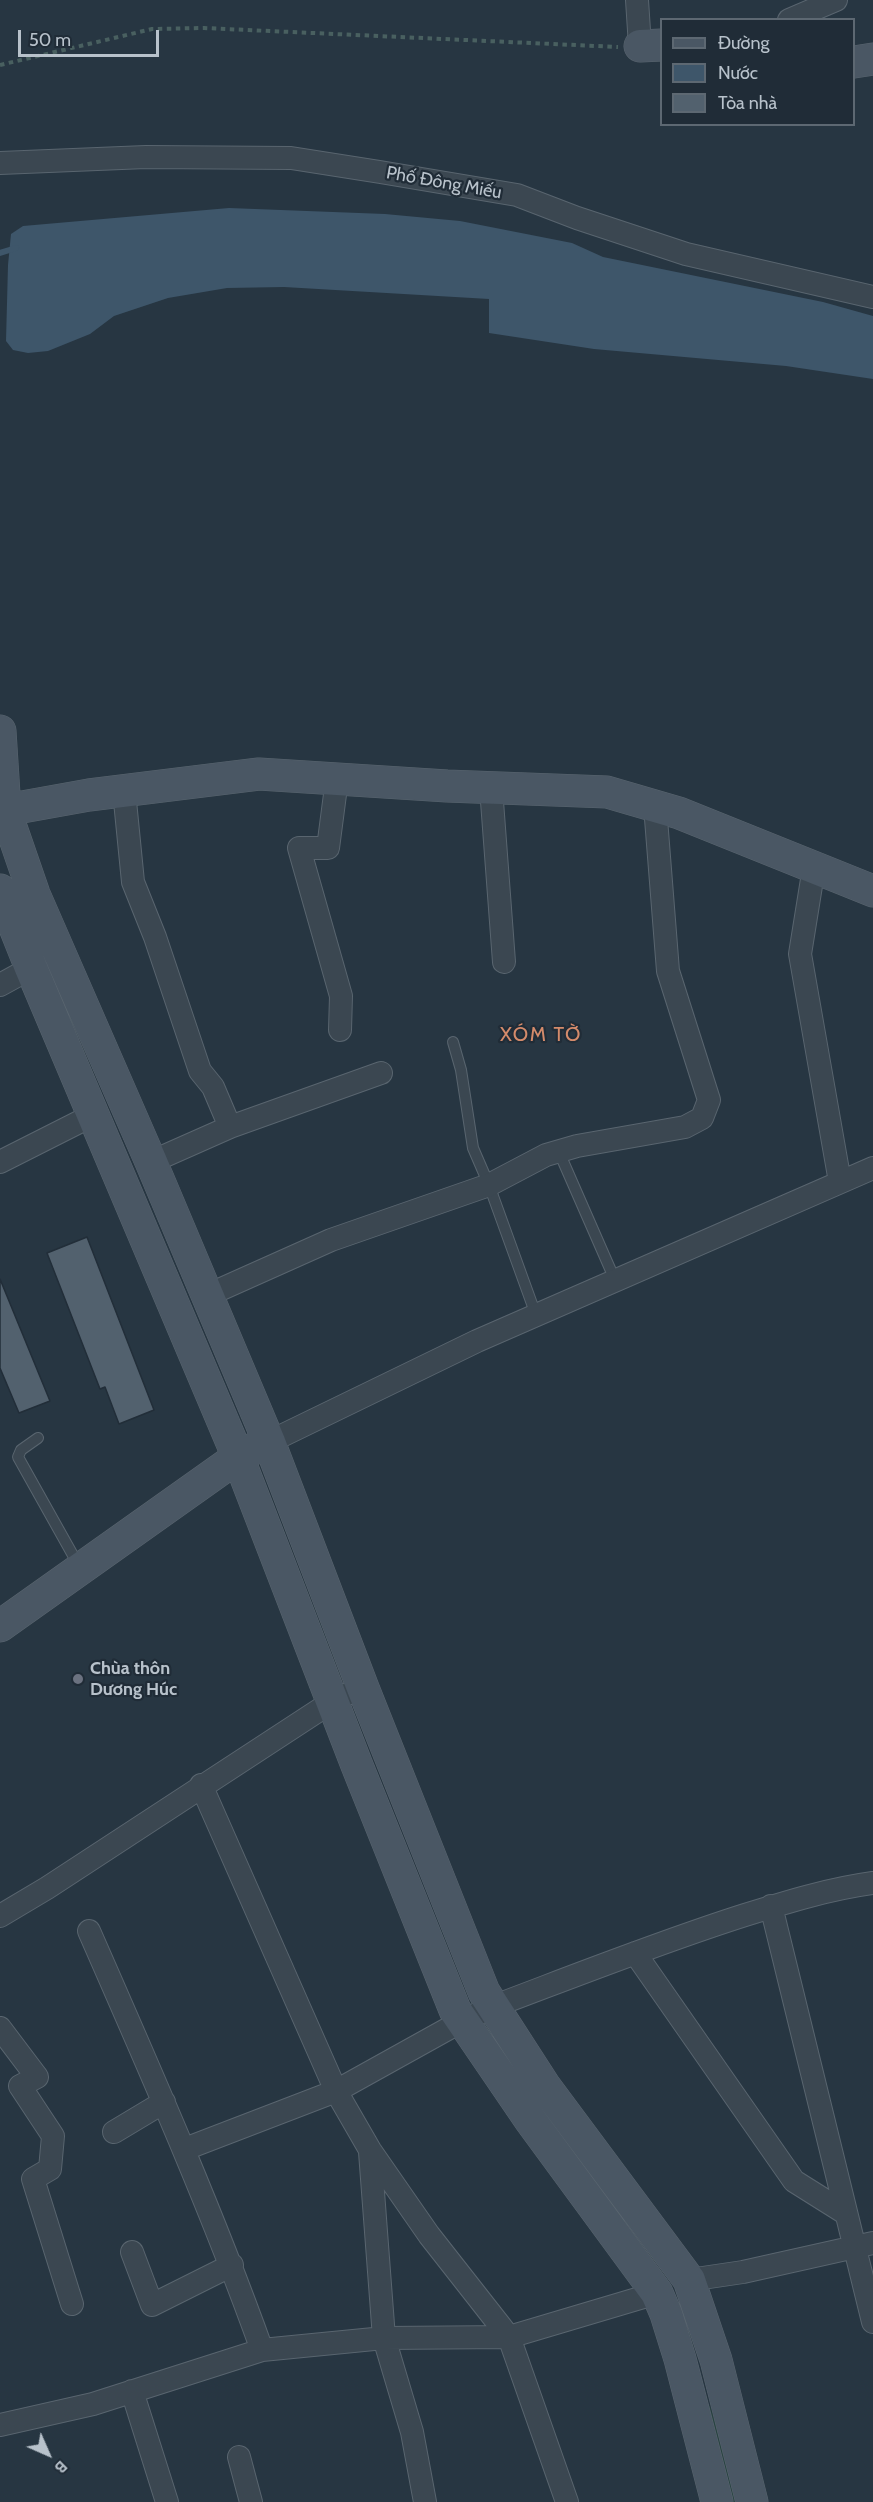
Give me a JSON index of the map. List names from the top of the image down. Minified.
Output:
{"streets":{"street":["Phố Đông Miếu"]},"districts":["XÓM TỜ"],"places":["Chùa thôn Dương Húc"],"legend":["Đường","Nước","Tòa nhà"],"scale_bar":"50 m","north":"bottom right"}
